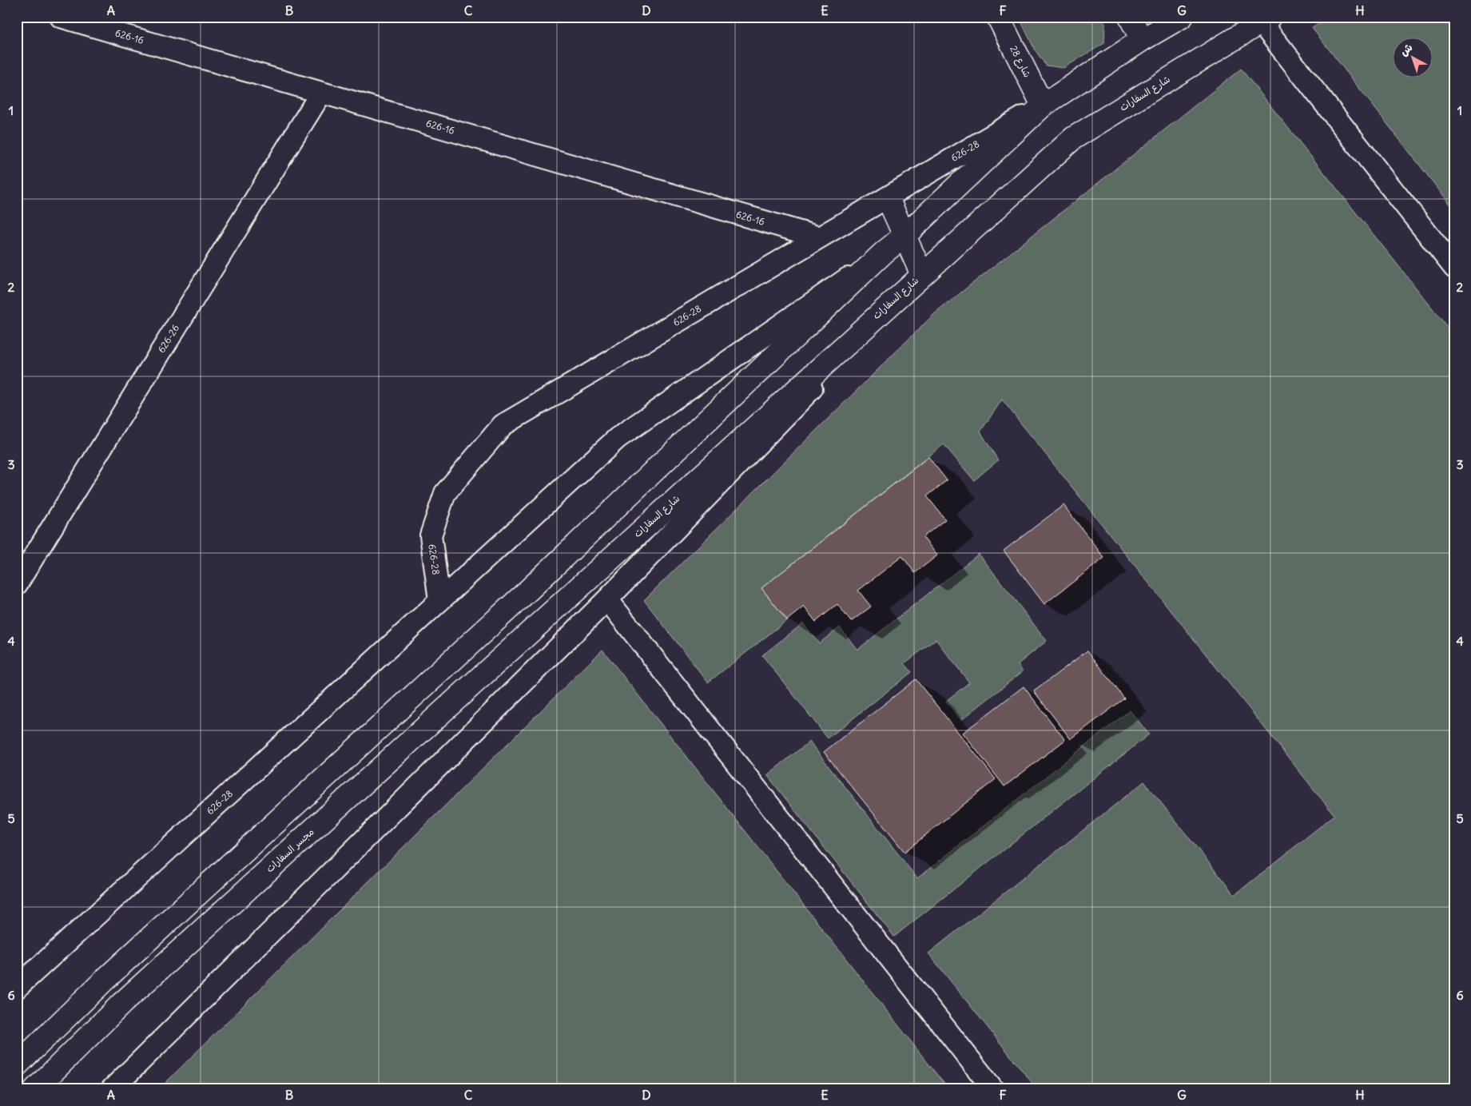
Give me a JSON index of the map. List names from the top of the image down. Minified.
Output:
{"streets":{"main road":["شارع 28","شارع السفارات","مجسر السفارات"],"street":["626-16","626-28","626-26"]},"crossings":[["626-16","626-28"],["626-16","626-26"],["شارع 28","626-28"],["شارع السفارات","مجسر السفارات"]],"north":"top left","grid":{"columns":["A","B","C","D","E","F","G","H"],"rows":["1","2","3","4","5","6"]}}
